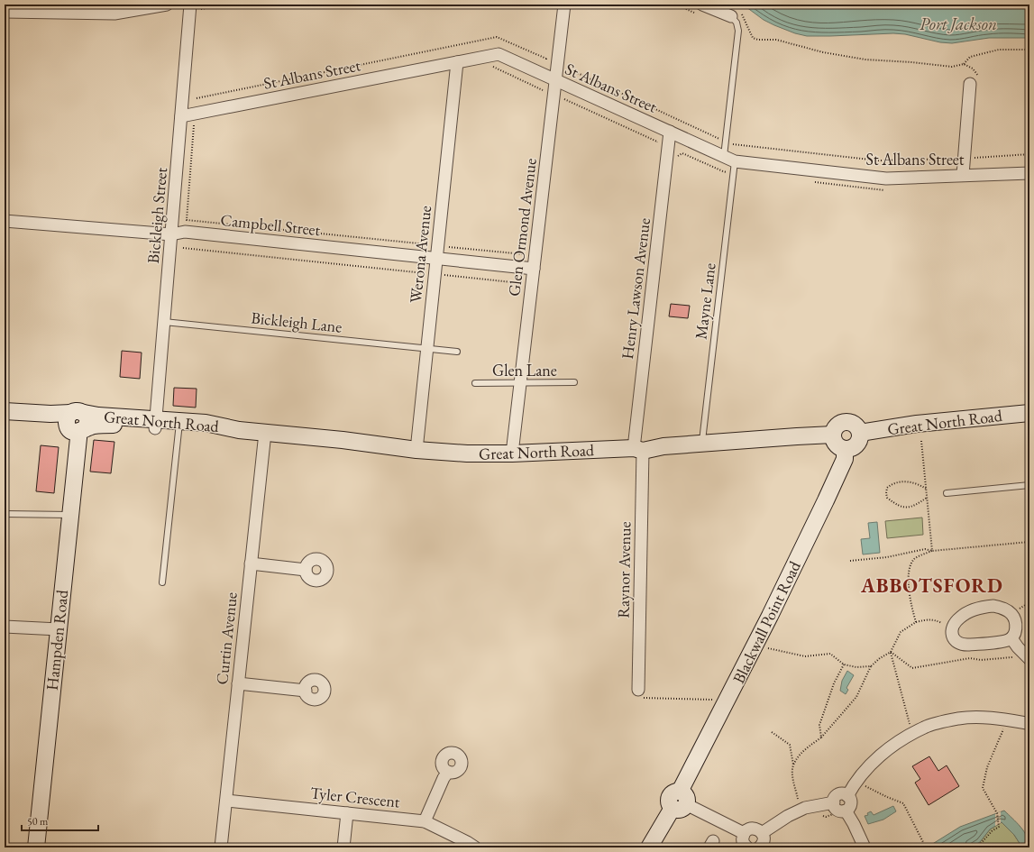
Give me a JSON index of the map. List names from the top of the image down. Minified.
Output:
{"streets":{"main road":["Great North Road","Blackwall Point Road","Hampden Road"],"street":["St Albans Street","Bickleigh Street","Campbell Street","Glen Ormond Avenue","Werona Avenue","Henry Lawson Avenue","Raynor Avenue","Curtin Avenue","Tyler Crescent"],"lane":["Mayne Lane","Bickleigh Lane","Glen Lane"]},"crossings":[["St Albans Street","Bickleigh Street"],["St Albans Street","Glen Ormond Avenue"],["St Albans Street","Werona Avenue"],["St Albans Street","Henry Lawson Avenue"],["St Albans Street","Mayne Lane"],["Bickleigh Street","Campbell Street"],["Bickleigh Street","Bickleigh Lane"],["Bickleigh Street","Great North Road"],["Campbell Street","Glen Ormond Avenue"],["Campbell Street","Werona Avenue"],["Glen Ormond Avenue","Glen Lane"],["Glen Ormond Avenue","Great North Road"],["Werona Avenue","Bickleigh Lane"],["Werona Avenue","Great North Road"],["Henry Lawson Avenue","Great North Road"],["Henry Lawson Avenue","Raynor Avenue"],["Mayne Lane","Great North Road"],["Great North Road","Raynor Avenue"],["Great North Road","Blackwall Point Road"],["Great North Road","Curtin Avenue"],["Great North Road","Hampden Road"],["Curtin Avenue","Tyler Crescent"]],"districts":["ABBOTSFORD"],"water":["Port Jackson"],"scale_bar":"50 m"}
